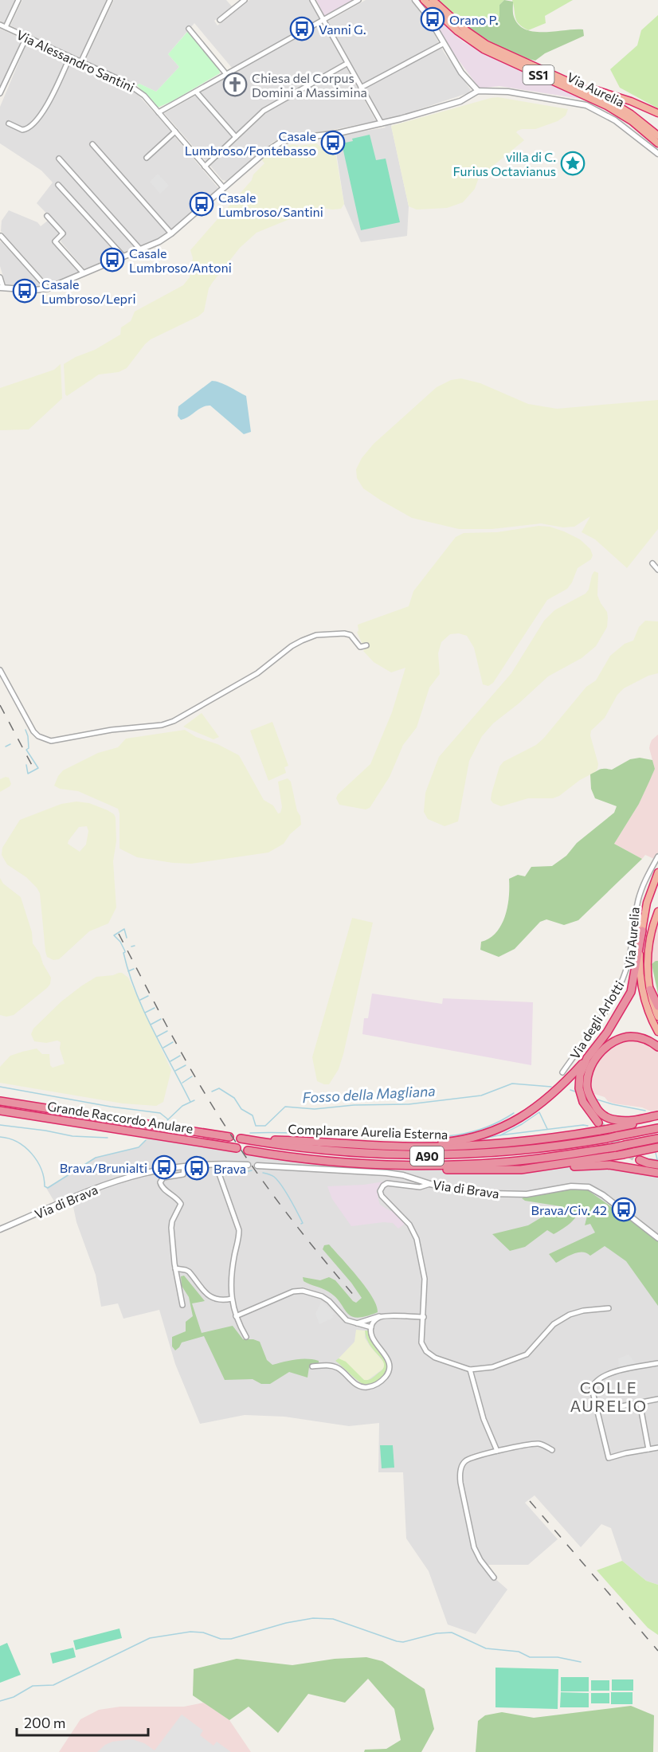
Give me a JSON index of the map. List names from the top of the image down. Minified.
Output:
{"streets":{"highway":["SS1","Via Aurelia","Grande Raccordo Anulare","Complanare Aurelia Esterna","A90"],"street":["Via Alessandro Santini","Via degli Arlotti","Via di Brava"]},"districts":["COLLE AURELIO"],"water":["Fosso della Magliana"],"places":{"bus stop":["Orano P.","Vanni G.","Casale Lumbroso/Fontebasso","Casale Lumbroso/Santini","Casale Lumbroso/Antoni","Casale Lumbroso/Lepri","Brava/Brunialti","Brava","Brava/Civ. 42"],"church":["Chiesa del Corpus Domini a Massimina"],"place":["villa di C. Furius Octavianus"]},"scale_bar":"200 m"}
